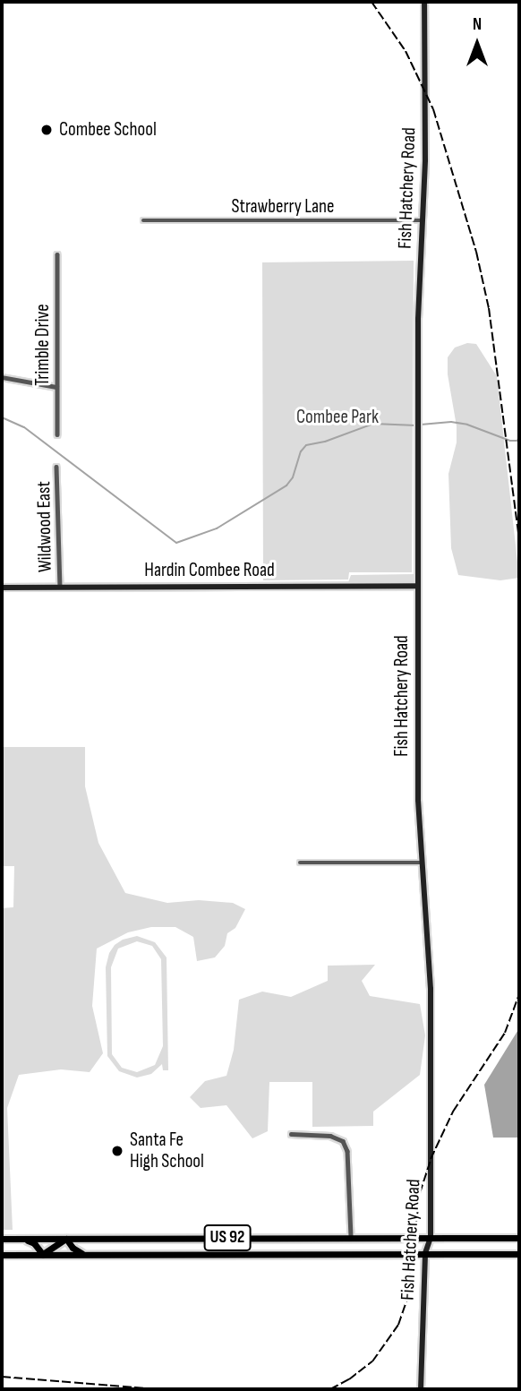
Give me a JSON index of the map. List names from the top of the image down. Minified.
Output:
{"streets":{"main road":["US 92"],"street":["Fish Hatchery Road","Strawberry Lane","Trimble Drive","Wildwood East","Hardin Combee Road"]},"crossings":[["Fish Hatchery Road","Strawberry Lane"],["Fish Hatchery Road","Hardin Combee Road"],["Fish Hatchery Road","US 92"],["Wildwood East","Hardin Combee Road"]],"parks":["Combee Park"],"places":["Combee School","Santa Fe High School"],"north":"top"}
